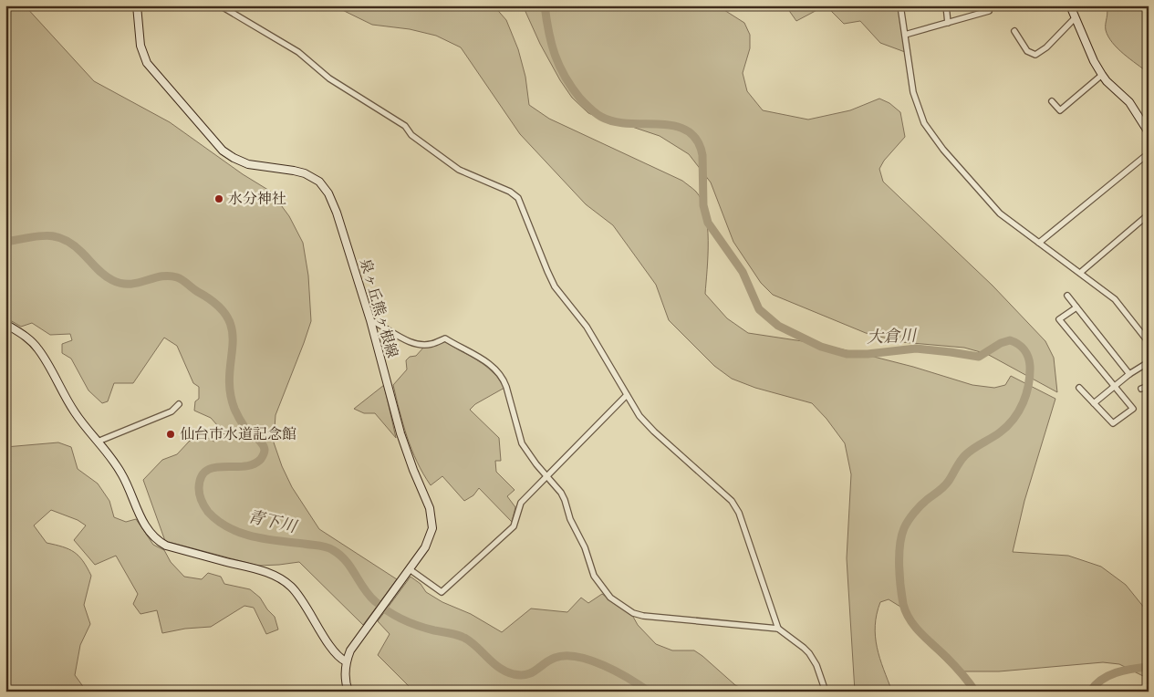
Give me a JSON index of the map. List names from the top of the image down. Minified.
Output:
{"streets":{"main road":["泉ヶ丘熊ヶ根線"]},"water":["大倉川","青下川"],"places":["水分神社","仙台市水道記念館"]}
